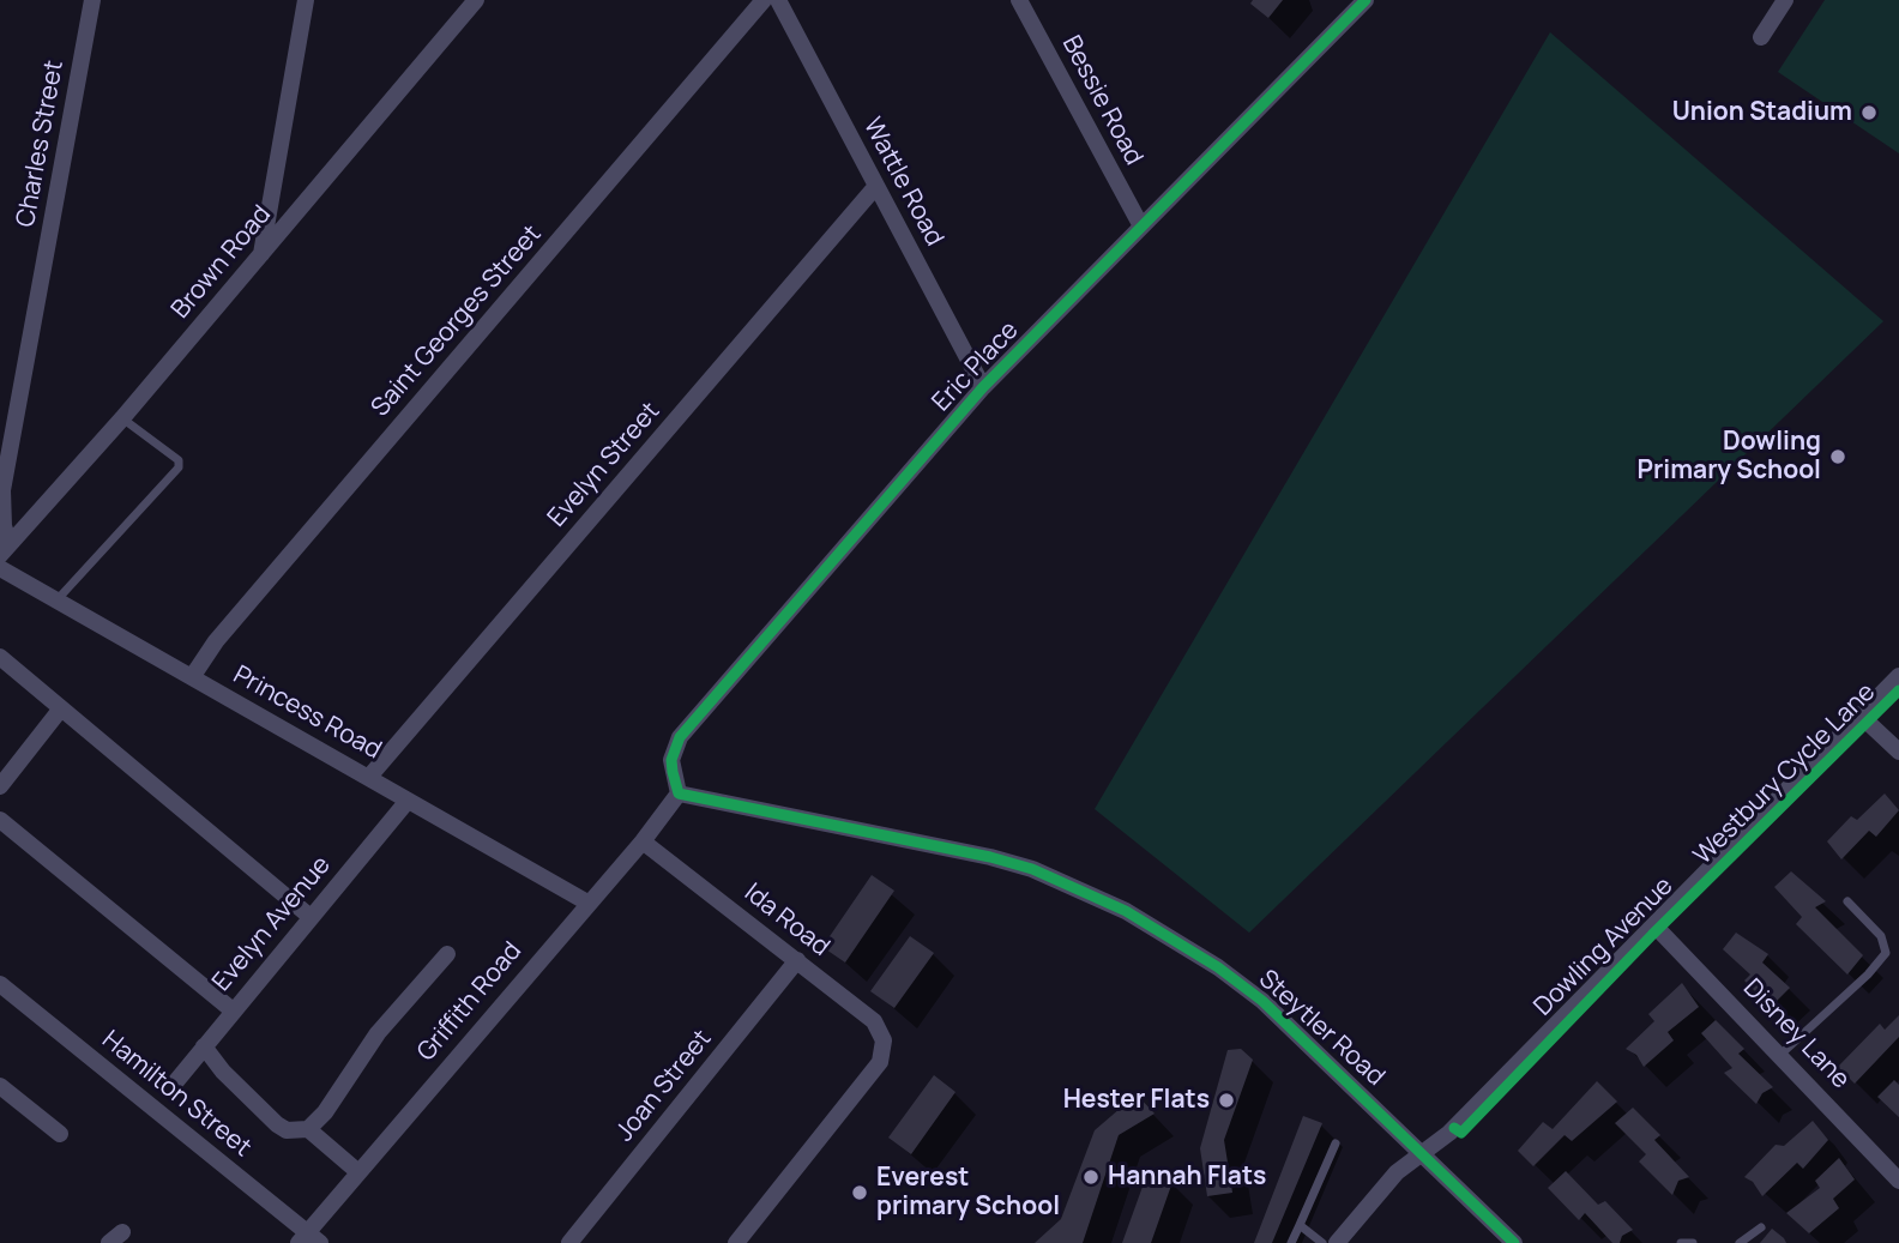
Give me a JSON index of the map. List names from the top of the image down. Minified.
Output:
{"streets":{"street":["Bessie Road","Charles Street","Wattle Road","Brown Road","Saint Georges Street","Eric Place","Evelyn Street","Princess Road","Ida Road","Evelyn Avenue","Dowling Avenue","Griffith Road","Steytler Road","Disney Lane","Joan Street","Hamilton Street"],"cycle path":["Westbury Cycle Lane"]},"crossings":[["Bessie Road","Eric Place"],["Charles Street","Brown Road"],["Wattle Road","Eric Place"],["Wattle Road","Evelyn Street"],["Saint Georges Street","Princess Road"],["Eric Place","Griffith Road"],["Eric Place","Steytler Road"],["Evelyn Street","Princess Road"],["Princess Road","Evelyn Avenue"],["Princess Road","Griffith Road"],["Ida Road","Griffith Road"],["Ida Road","Joan Street"],["Dowling Avenue","Steytler Road"],["Dowling Avenue","Disney Lane"],["Griffith Road","Steytler Road"],["Griffith Road","Hamilton Street"]],"places":["Union Stadium","Dowling Primary School","Hester Flats","Hannah Flats","Everest primary School"]}
